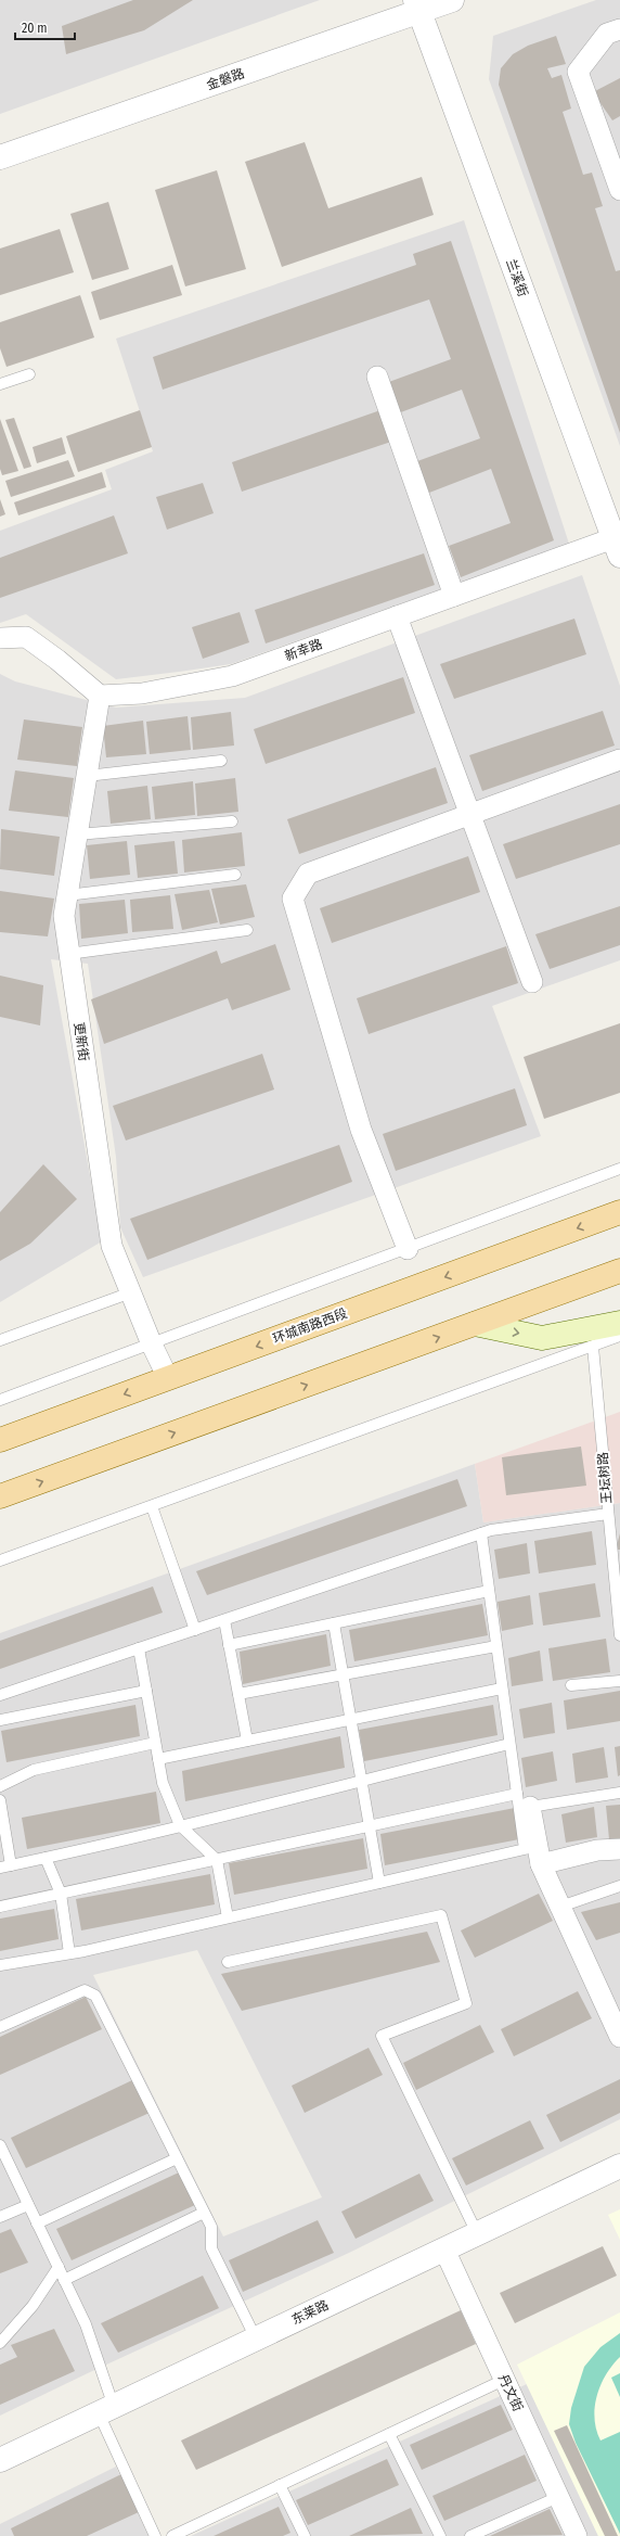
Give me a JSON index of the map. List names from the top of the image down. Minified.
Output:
{"streets":{"main road":["环城南路西段"],"street":["金磐路","兰溪街","新幸路","更新街","东莱路","丹文街"],"lane":["王坛树路"]},"crossings":[["金磐路","兰溪街"],["兰溪街","新幸路"],["新幸路","更新街"],["更新街","环城南路西段"],["东莱路","丹文街"]],"scale_bar":"20 m"}
